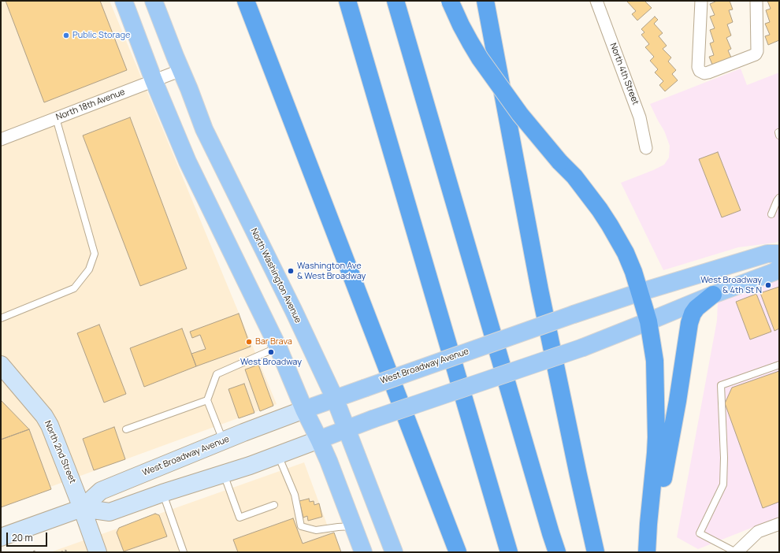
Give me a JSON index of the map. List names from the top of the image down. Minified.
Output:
{"streets":{"main road":["North Washington Avenue","West Broadway Avenue","North 2nd Street"],"street":["North 4th Street","North 18th Avenue"]},"crossings":[["North 18th Avenue","North Washington Avenue"],["North Washington Avenue","West Broadway Avenue"],["West Broadway Avenue","North 2nd Street"]],"places":["Public Storage","Washington Ave & West Broadway","West Broadway & 4th St N","Bar Brava","West Broadway"],"scale_bar":"20 m"}
